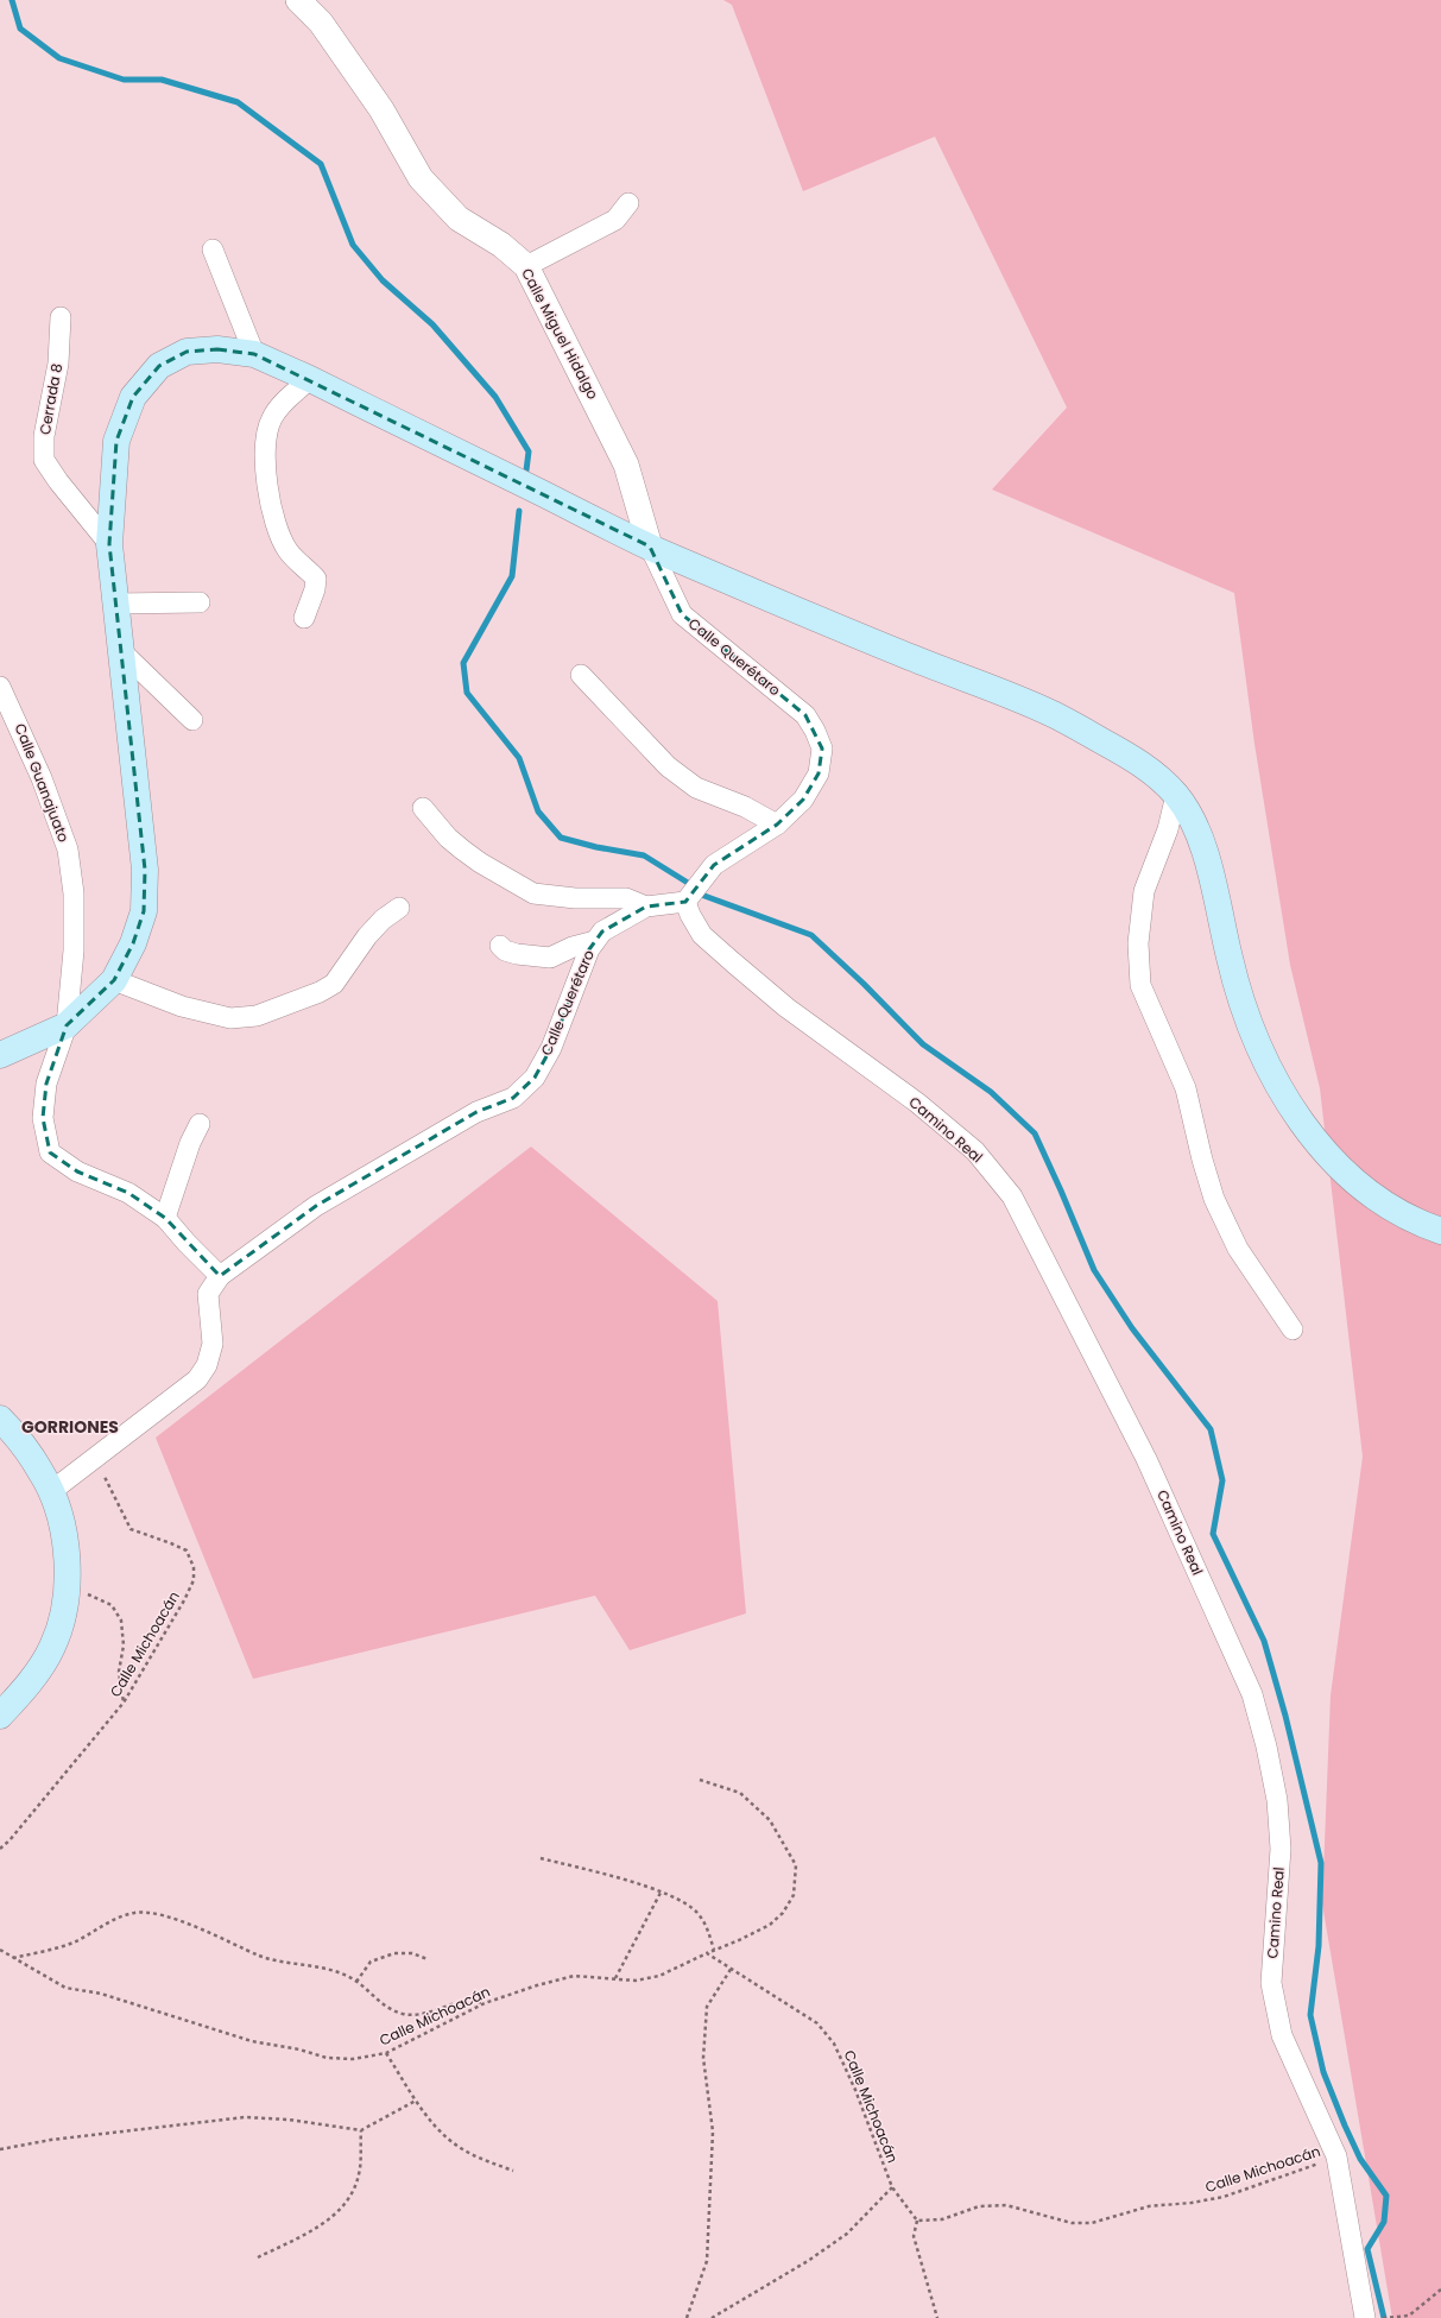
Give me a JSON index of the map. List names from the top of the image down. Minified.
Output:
{"streets":{"street":["Calle Miguel Hidalgo","Cerrada 8","Calle Querétaro","Calle Guanajuato","Camino Real"],"path":["Calle Michoacán"]},"crossings":[["Calle Miguel Hidalgo","Calle Querétaro"],["Calle Querétaro","Camino Real"],["Calle Querétaro","Calle Michoacán"],["Camino Real","Calle Michoacán"]],"districts":["GORRIONES"]}
